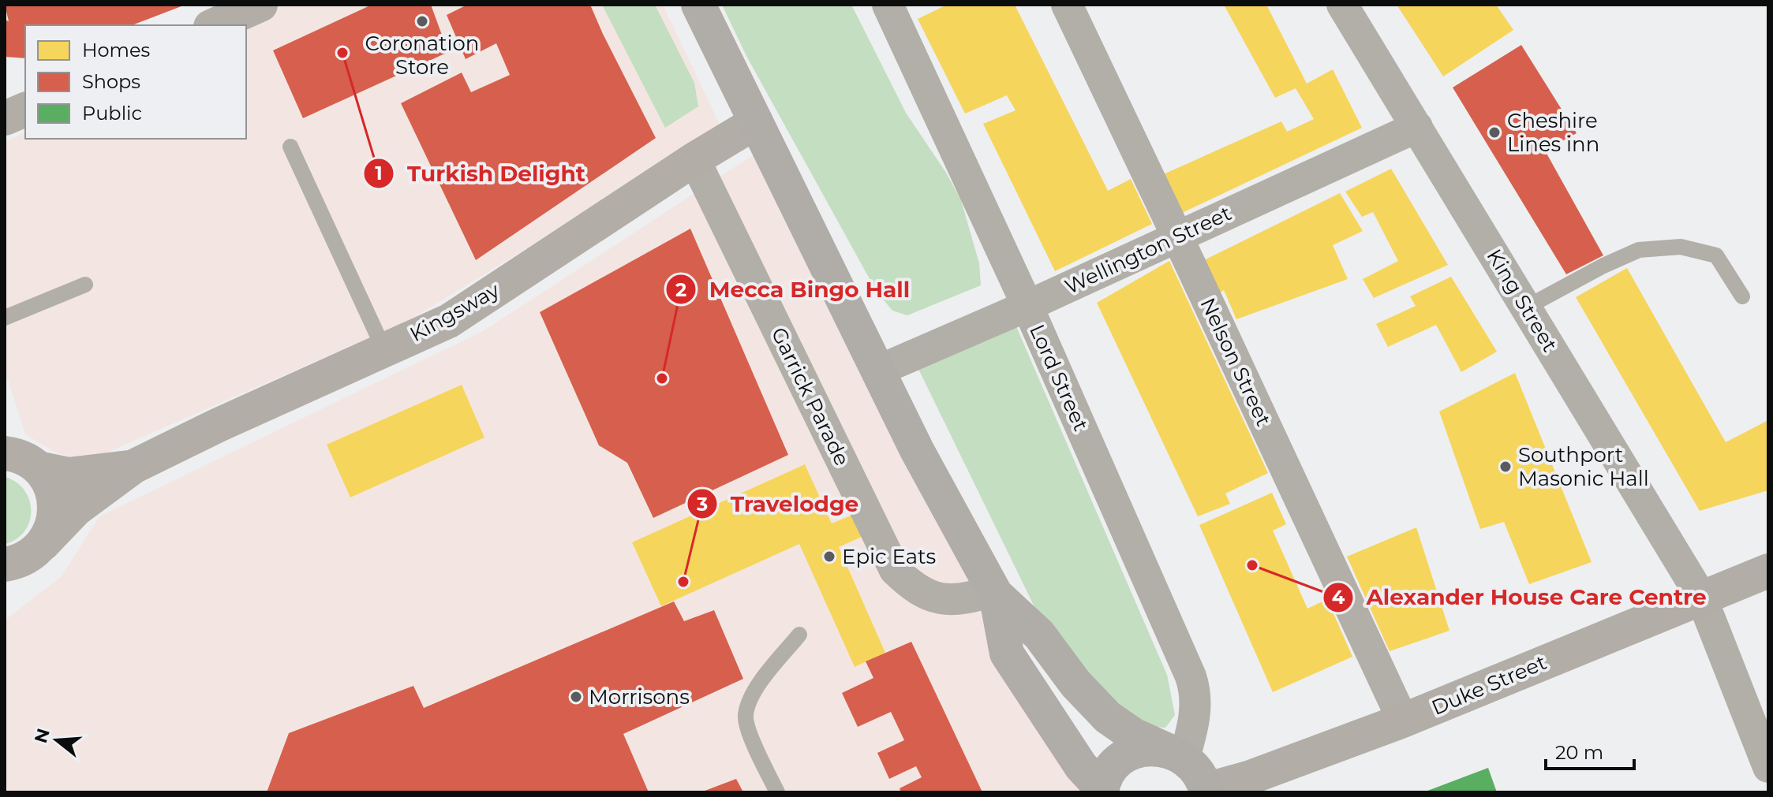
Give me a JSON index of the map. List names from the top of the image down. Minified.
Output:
{"streets":{"street":["Wellington Street","King Street","Kingsway","Nelson Street","Lord Street","Garrick Parade","Duke Street"]},"crossings":[["Wellington Street","King Street"],["Wellington Street","Nelson Street"],["Wellington Street","Lord Street"],["King Street","Duke Street"],["Kingsway","Garrick Parade"],["Nelson Street","Duke Street"]],"places":["Coronation Store","Turkish Delight","Cheshire Lines inn","Mecca Bingo Hall","Southport Masonic Hall","Epic Eats","Alexander House Care Centre","Travelodge","Morrisons"],"legend":["Homes","Shops","Public"],"scale_bar":"20 m","north":"left"}
